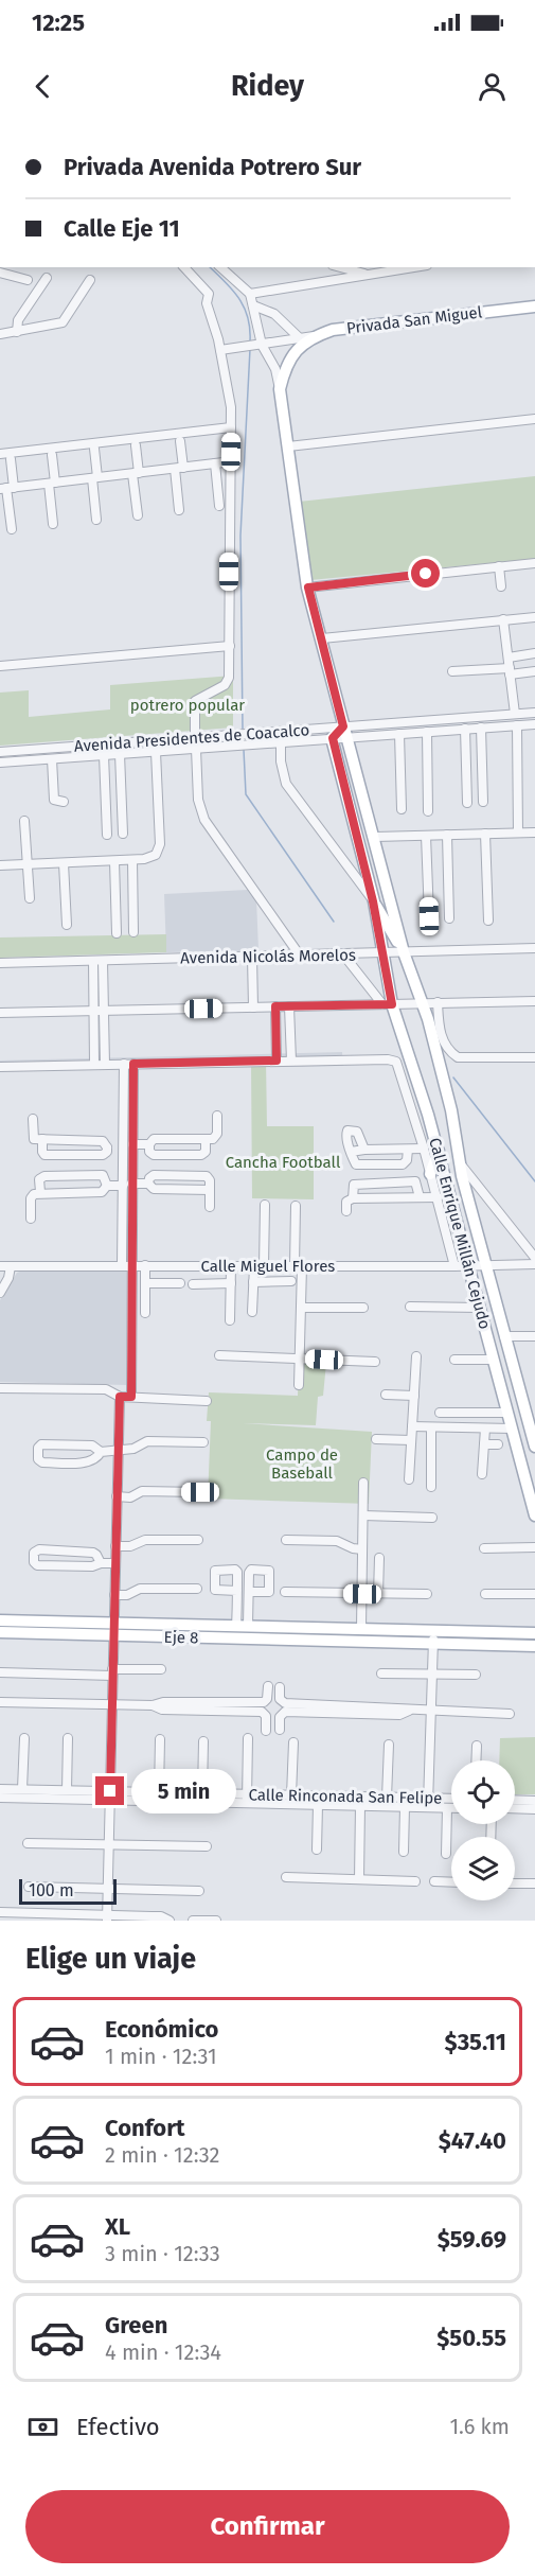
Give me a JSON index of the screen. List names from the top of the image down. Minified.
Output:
{"streets":{"main road":["Privada San Miguel","Calle Enrique Millán Cejudo","Eje 8"],"street":["Avenida Presidentes de Coacalco","Avenida Nicolás Morelos","Calle Miguel Flores","Calle Rinconada San Felipe"]},"crossings":[["Avenida Nicolás Morelos","Calle Enrique Millán Cejudo"],["Calle Enrique Millán Cejudo","Calle Miguel Flores"]],"parks":["potrero popular","Cancha Football","Campo de Baseball"],"scale_bar":"100 m","page":{"status":"12:25","header":"Ridey","banner":["Privada Avenida Potrero Sur","Calle Eje 11"],"bubble":"5 min","scale":"100 m","heading":"Elige un viaje","list":[{"name":"Económico","note":"1 min · 12:31","value":"$35.11"},{"name":"Confort","note":"2 min · 12:32","value":"$47.40"},{"name":"XL","note":"3 min · 12:33","value":"$59.69"},{"name":"Green","note":"4 min · 12:34","value":"$50.55"}],"pay":["Efectivo","1.6 km"],"buttons":"Confirmar"}}
